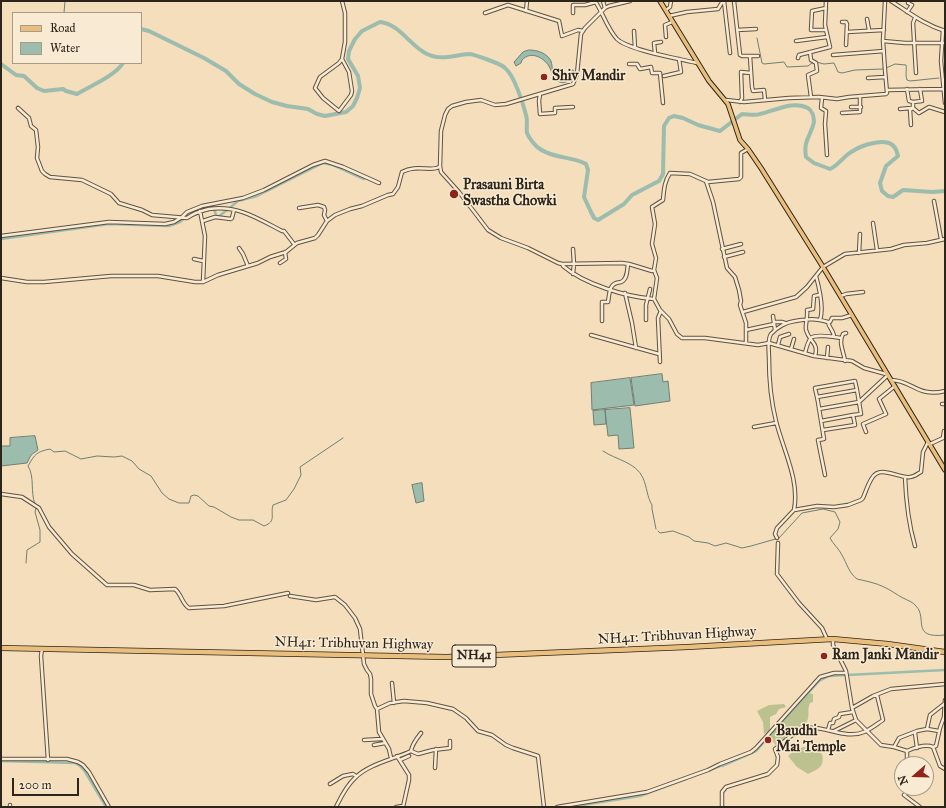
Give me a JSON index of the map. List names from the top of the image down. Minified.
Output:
{"streets":{"highway":["NH41: Tribhuvan Highway","NH41"]},"places":["Shiv Mandir","Prasauni Birta Swastha Chowki","Ram Janki Mandir","Baudhi Mai Temple"],"legend":["Road","Water"],"scale_bar":"200 m","north":"left"}
